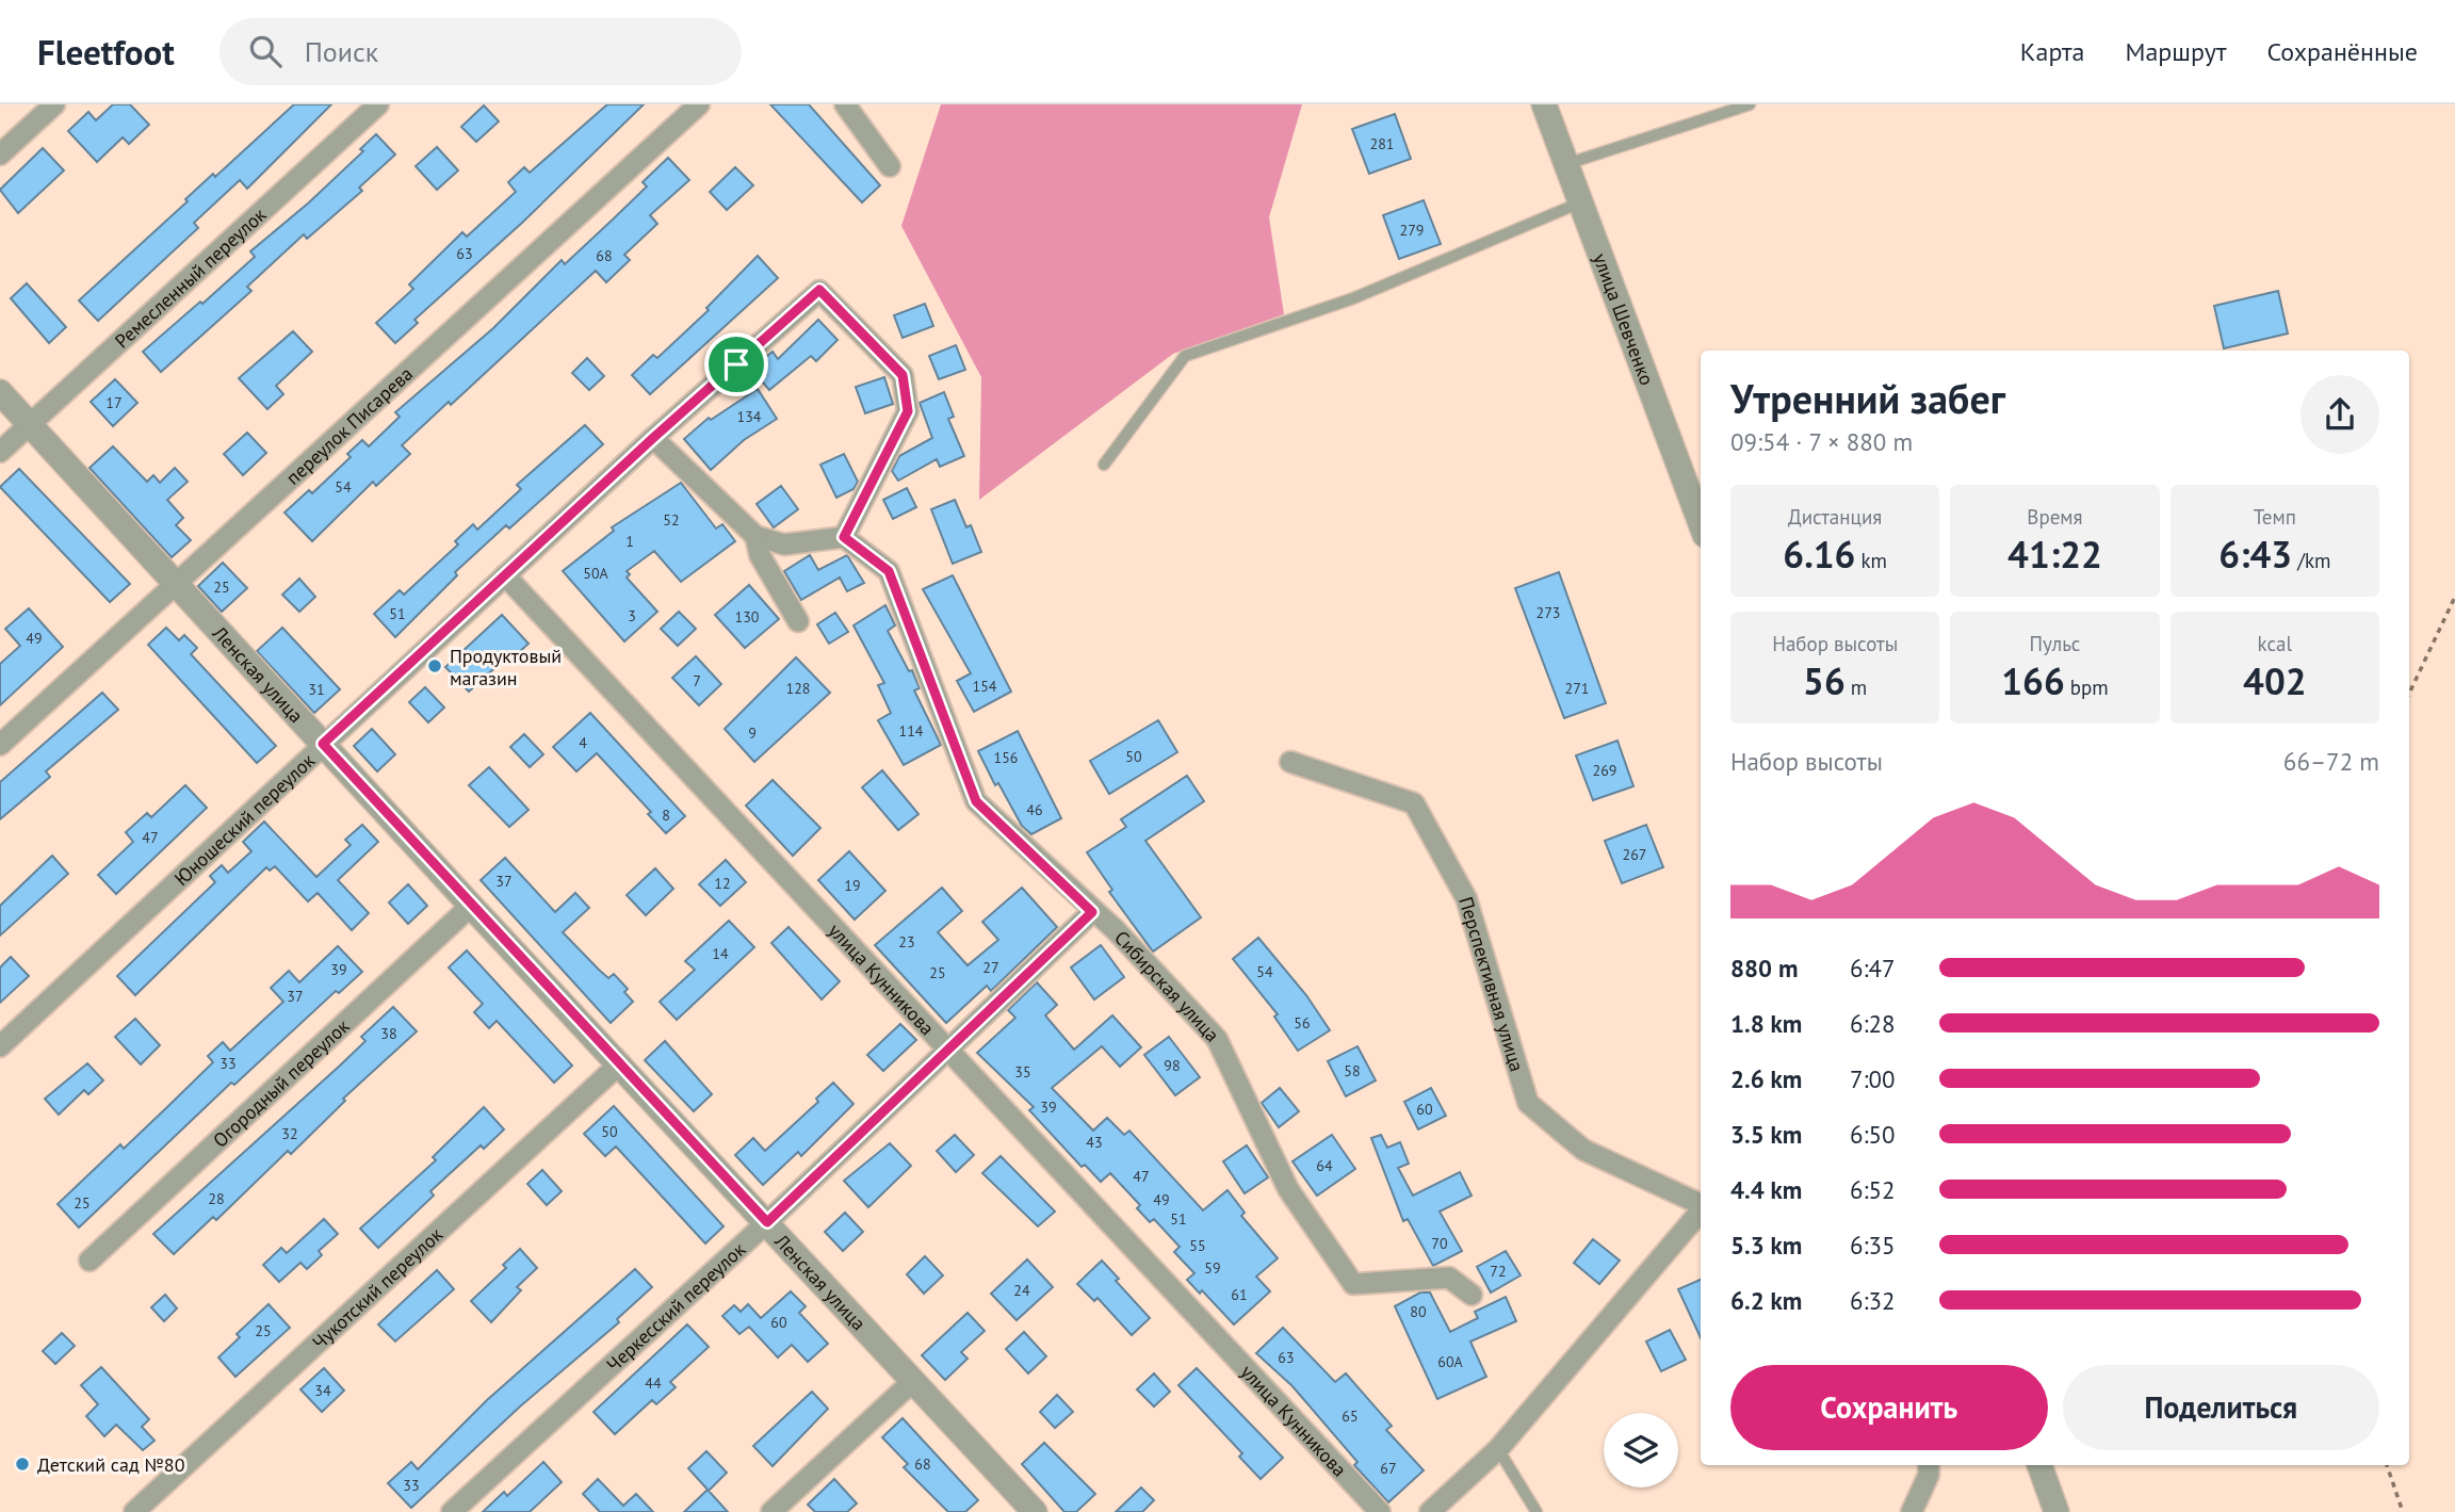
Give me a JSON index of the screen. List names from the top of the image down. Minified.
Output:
{"streets":{"street":["Ремесленный переулок","улица Шевченко","переулок Писарева","Ленская улица","Юношеский переулок","улица Кунникова","Перспективная улица","Сибирская улица","Огородный переулок","Чукотский переулок","Черкесский переулок"]},"crossings":[["Ремесленный переулок","Ленская улица"],["переулок Писарева","Ленская улица"],["Ленская улица","Юношеский переулок"],["Ленская улица","Огородный переулок"],["Ленская улица","Чукотский переулок"],["Ленская улица","Черкесский переулок"],["Юношеский переулок","улица Кунникова"],["Юношеский переулок","Сибирская улица"],["улица Кунникова","Черкесский переулок"],["Сибирская улица","Черкесский переулок"]],"places":["Продуктовый магазин","Детский сад №80"],"house_numbers":["281","279","63","68","17","134","54","52","1","50А","25","273","51","3","130","49","7","154","128","271","31","114","9","4","50","156","269","46","8","47","267","37","12","19","23","14","27","39","54","25","37","56","38","33","98","58","35","39","60","50","32","43","64","47","28","49","25","51","70","55","59","72","24","61","80","60","25","63","60А","44","34","65","68","67","33"],"page":{"header":"Fleetfoot","search":"Поиск","nav":["Карта","Маршрут","Сохранённые"],"heading":["Утренний забег","09:54 · 7 × 880 m"],"stats":[["Дистанция","6.16 km"],["Время","41:22"],["Темп","6:43 /km"],["Набор высоты","56 m"],["Пульс","166 bpm"],["kcal","402"]],"chart":["Набор высоты","66–72 m"],"list":[{"name":"880 m","note":"6:47"},{"name":"1.8 km","note":"6:28"},{"name":"2.6 km","note":"7:00"},{"name":"3.5 km","note":"6:50"},{"name":"4.4 km","note":"6:52"},{"name":"5.3 km","note":"6:35"},{"name":"6.2 km","note":"6:32"}],"buttons":["Сохранить","Поделиться"]}}
